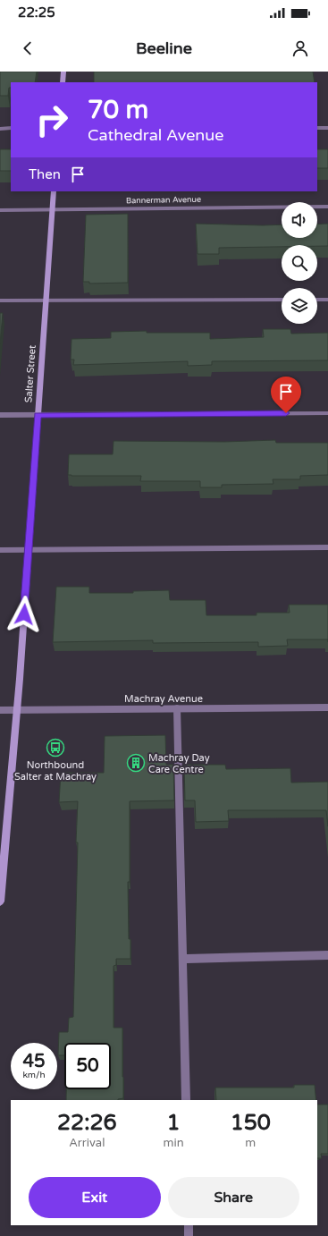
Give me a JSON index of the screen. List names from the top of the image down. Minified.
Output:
{"streets":{"main road":["Salter Street"],"street":["Bannerman Avenue","Machray Avenue"]},"crossings":[["Bannerman Avenue","Salter Street"],["Salter Street","Machray Avenue"]],"places":{"bus stop":["Northbound Salter at Machray"],"building":["Machray Day Care Centre"]},"page":{"status":"22:25","header":"Beeline","turn":["70 m","Cathedral Avenue"],"then":"Then","speed":"45 km/h","limit":"50","eta":["22:26","Arrival","1","min","150","m"],"buttons":["Exit","Share"]}}
